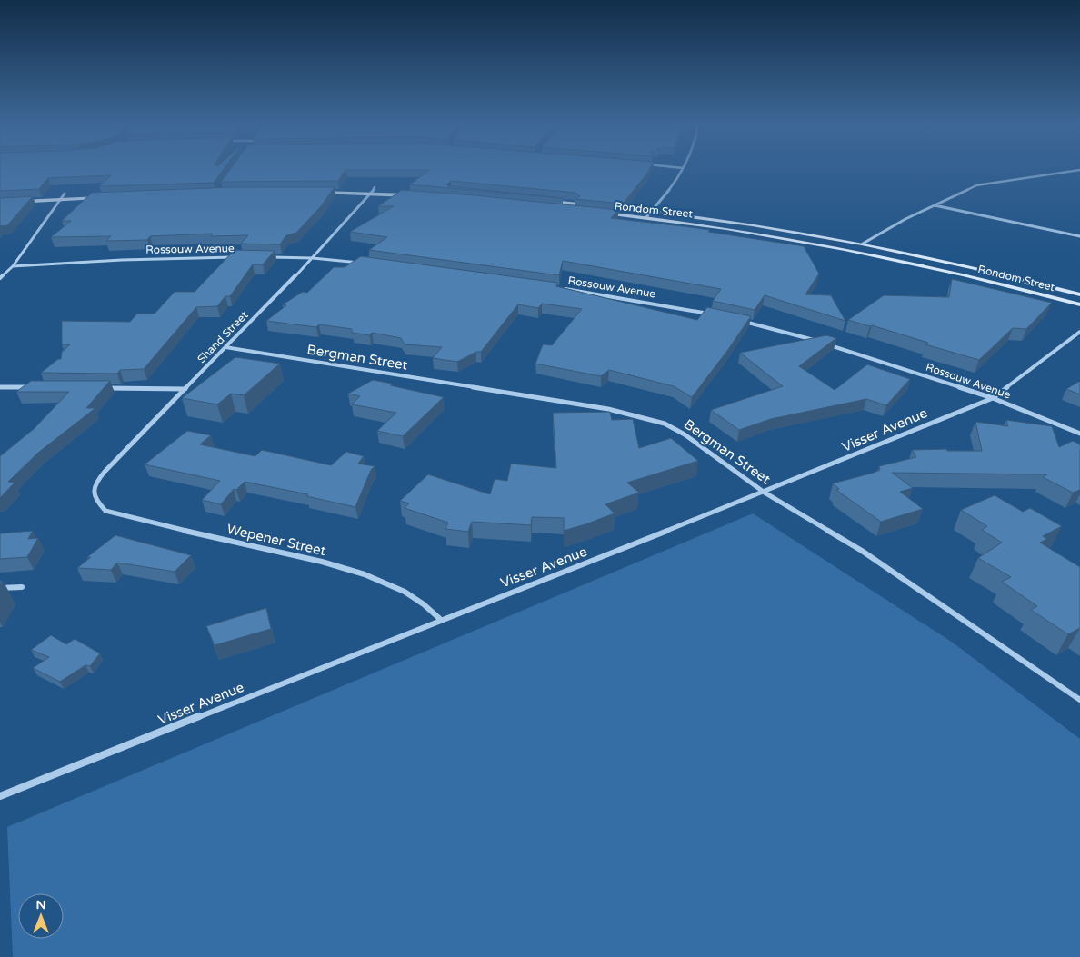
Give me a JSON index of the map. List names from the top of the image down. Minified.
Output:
{"streets":{"street":["Rondom Street","Rossouw Avenue","Shand Street","Bergman Street","Visser Avenue","Wepener Street"]},"crossings":[["Rossouw Avenue","Visser Avenue"],["Shand Street","Bergman Street"],["Shand Street","Wepener Street"],["Bergman Street","Visser Avenue"],["Visser Avenue","Wepener Street"]],"north":"top"}
